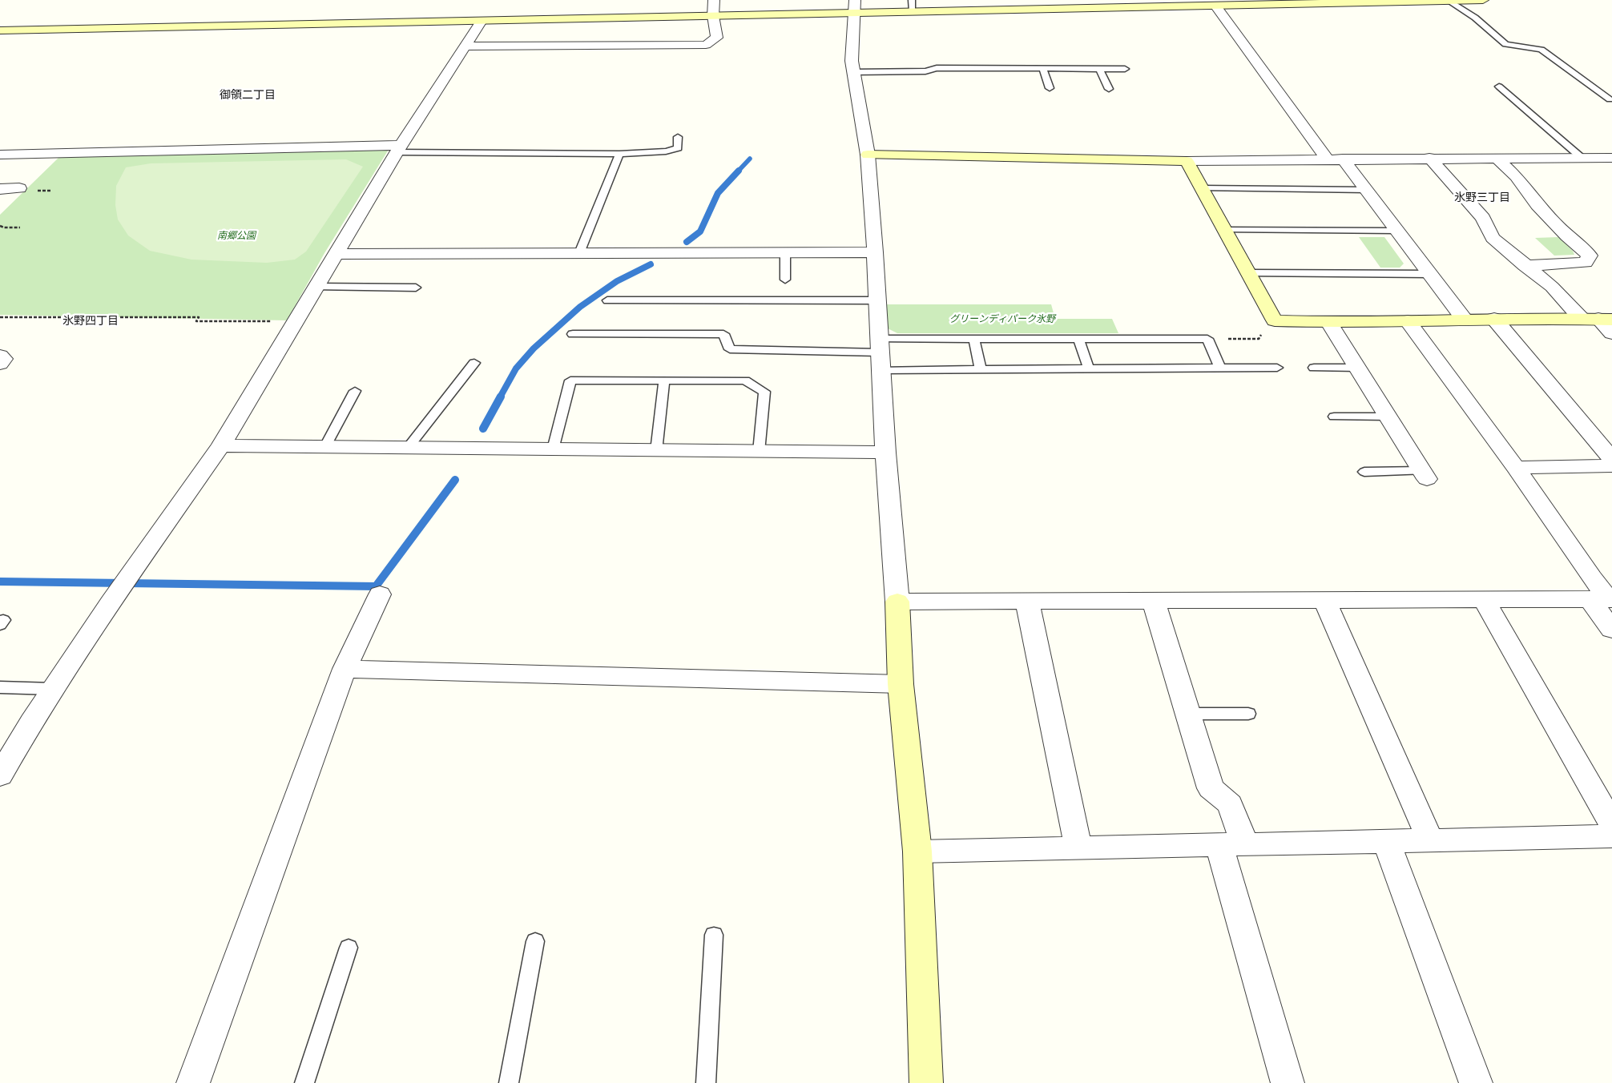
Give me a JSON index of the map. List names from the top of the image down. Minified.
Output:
{"districts":["御領二丁目","氷野三丁目","氷野四丁目"],"parks":["南郷公園","グリーンディパーク氷野"]}
